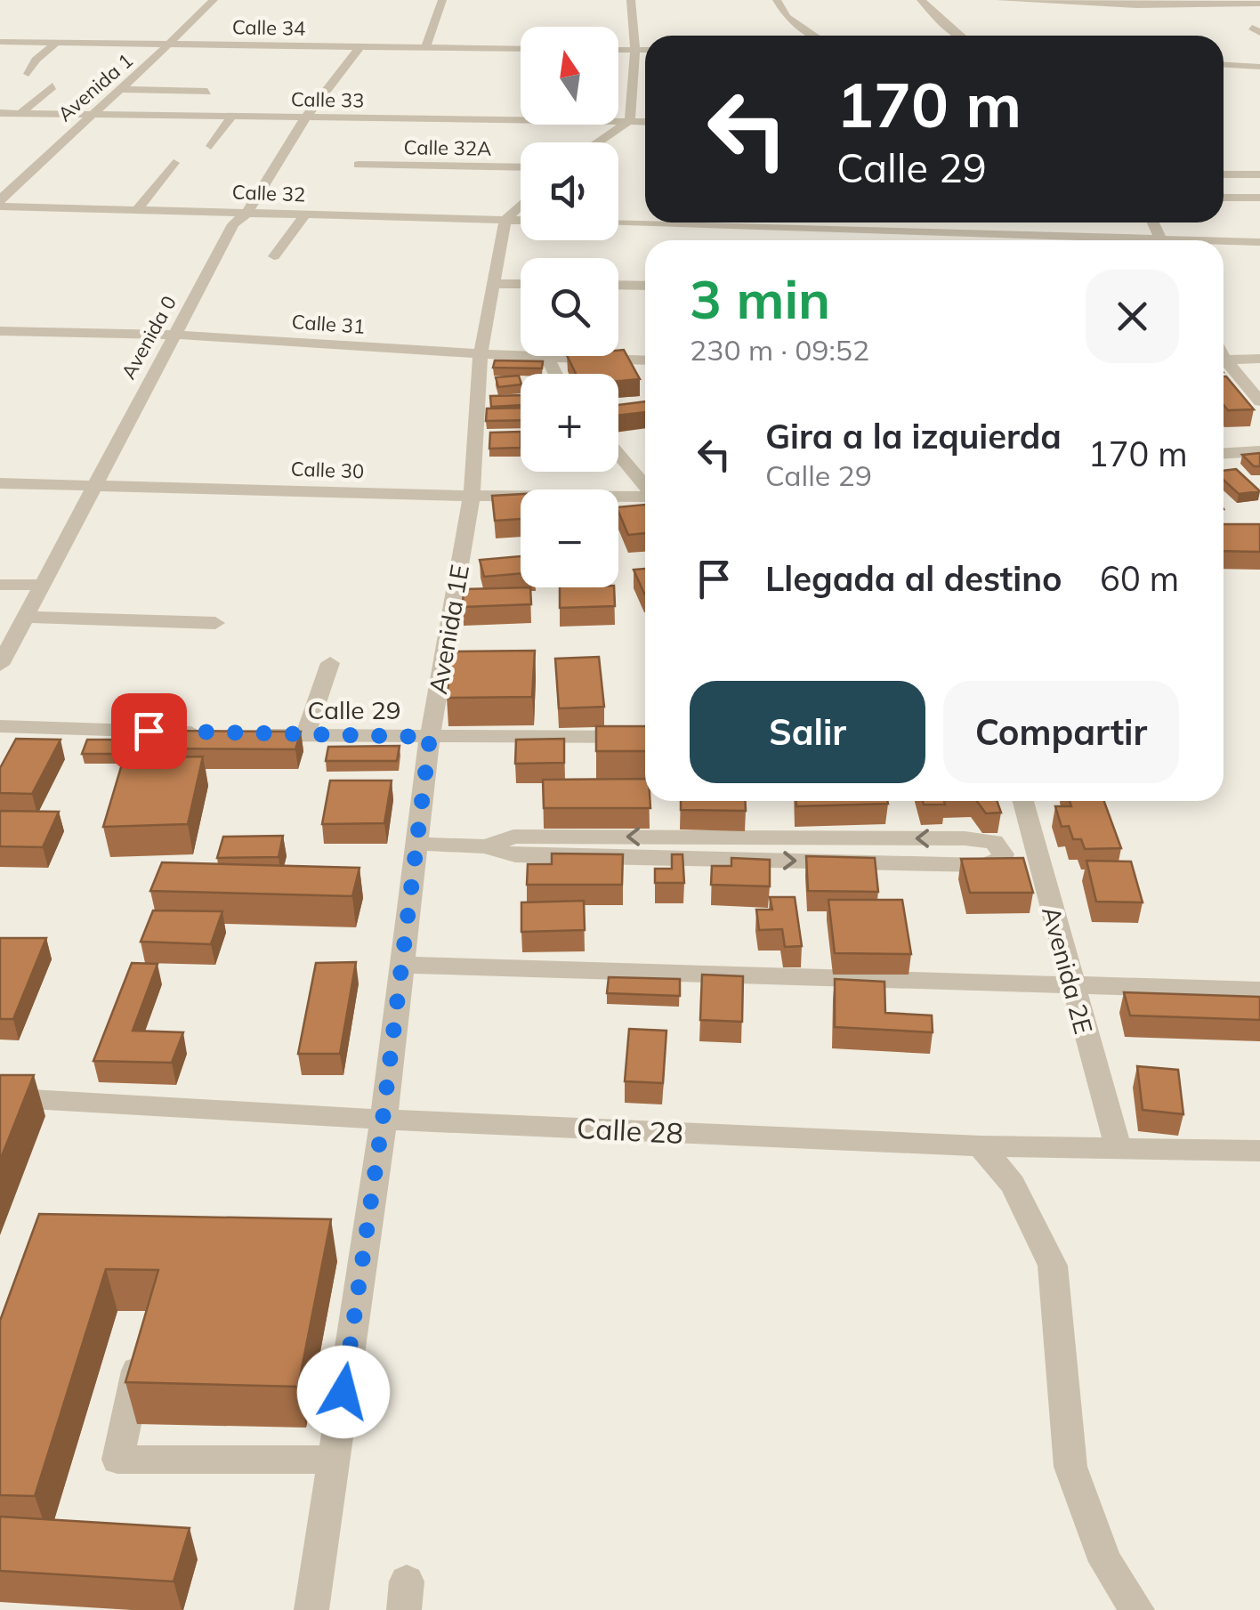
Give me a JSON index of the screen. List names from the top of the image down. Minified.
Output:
{"streets":{"street":["Calle 34","Avenida 1","Calle 33","Calle 32A","Calle 32","Calle 31","Avenida 0","Calle 30","Avenida 1E","Calle 29","Avenida 2E","Calle 28"]},"crossings":[["Calle 34","Avenida 1"],["Calle 34","Avenida 0"],["Avenida 1","Calle 33"],["Avenida 1","Calle 32"],["Calle 33","Avenida 0"],["Calle 32","Avenida 0"],["Calle 32","Avenida 1E"],["Calle 31","Avenida 0"],["Calle 31","Avenida 1E"],["Avenida 0","Calle 30"],["Calle 30","Avenida 1E"],["Avenida 1E","Calle 29"],["Avenida 1E","Calle 28"],["Avenida 2E","Calle 28"]],"north":"top","page":{"map_buttons":["+","−"],"turn":["170 m","Calle 29"],"heading":["3 min","230 m · 09:52"],"list":[{"name":"Gira a la izquierda","note":"Calle 29","value":"170 m"},{"name":"Llegada al destino","value":"60 m"}],"buttons":["Salir","Compartir"]}}
